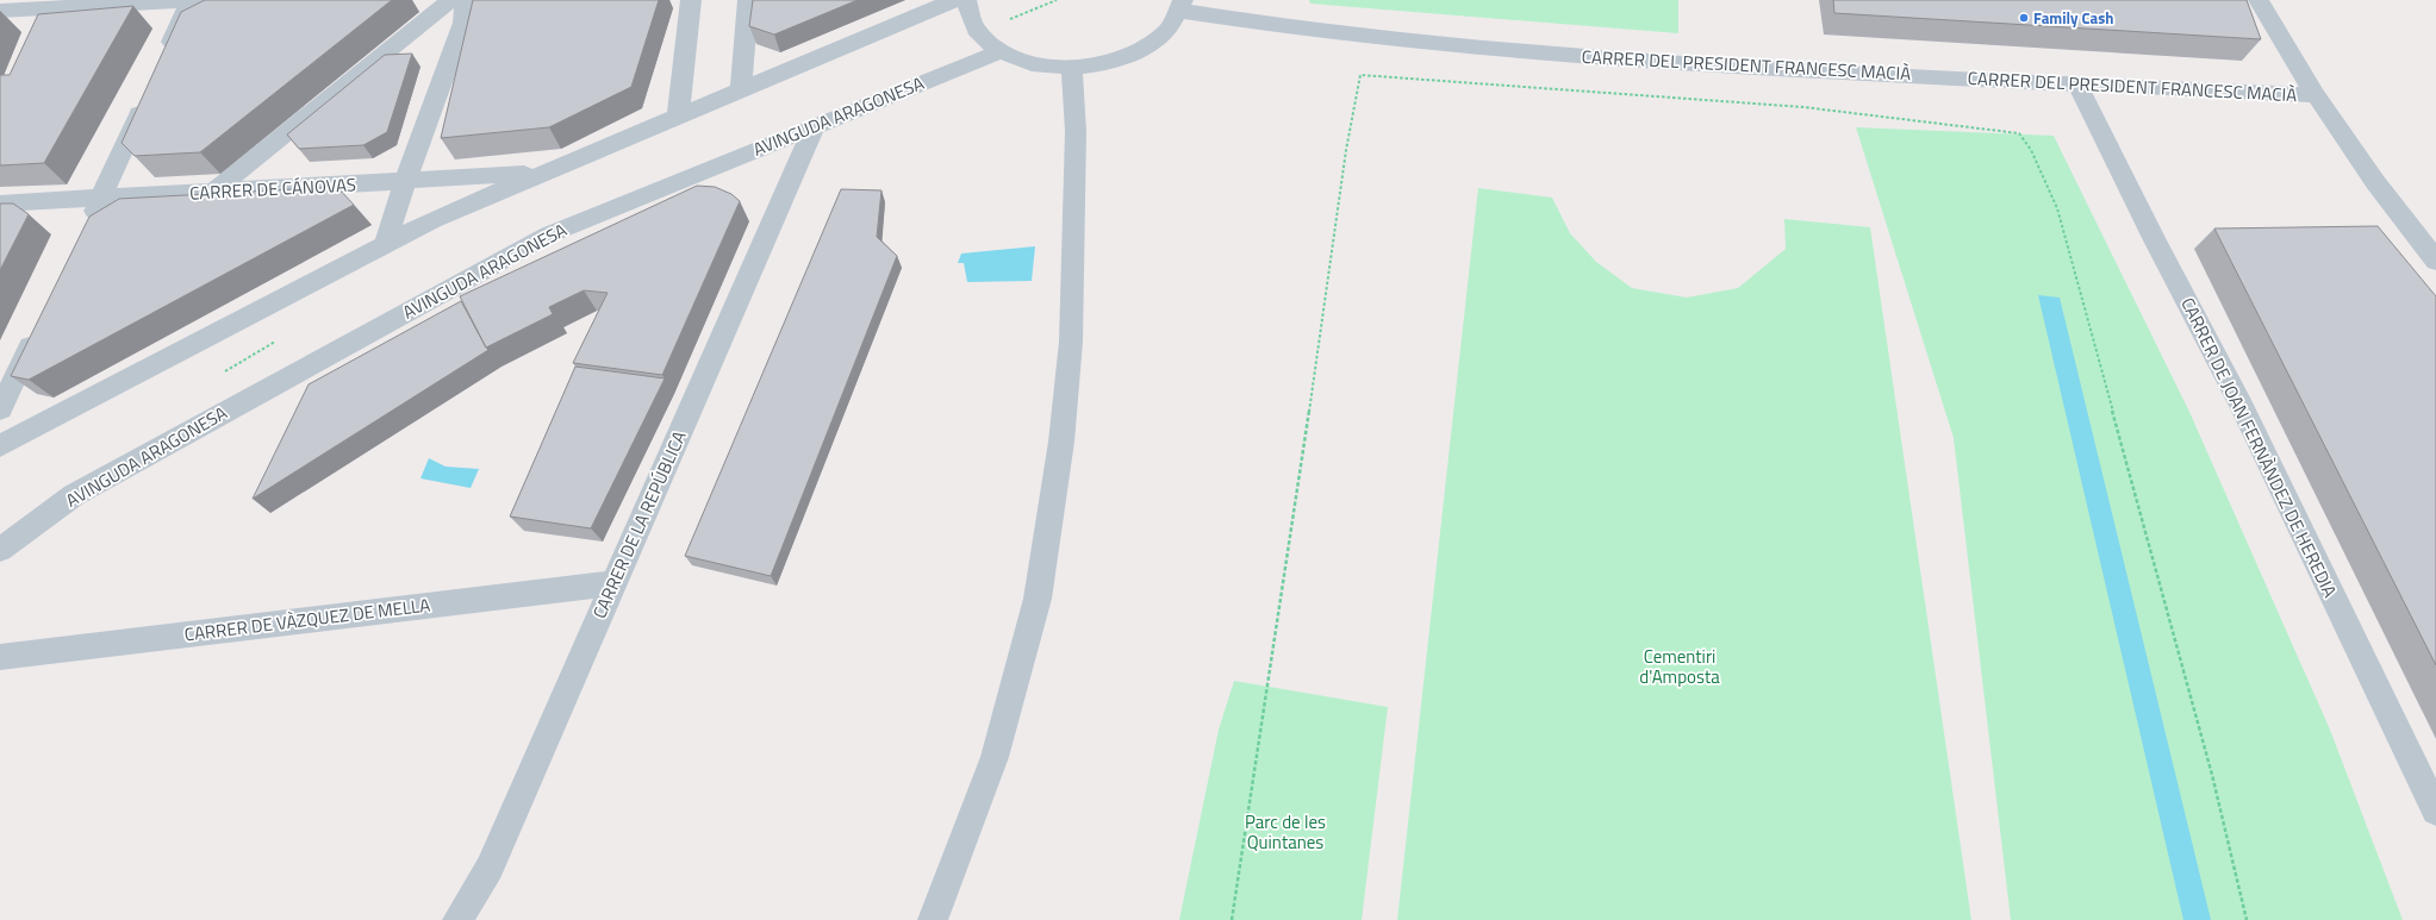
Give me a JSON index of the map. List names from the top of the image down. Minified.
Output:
{"streets":{"street":["CARRER DEL PRESIDENT FRANCESC MACIÀ","AVINGUDA ARAGONESA","CARRER DE CÁNOVAS","CARRER DE JOAN FERNÀNDEZ DE HEREDIA","CARRER DE LA REPÚBLICA","CARRER DE VÀZQUEZ DE MELLA"]},"crossings":[["CARRER DEL PRESIDENT FRANCESC MACIÀ","CARRER DE JOAN FERNÀNDEZ DE HEREDIA"],["AVINGUDA ARAGONESA","CARRER DE LA REPÚBLICA"],["CARRER DE LA REPÚBLICA","CARRER DE VÀZQUEZ DE MELLA"]],"parks":["Cementiri d'Amposta","Parc de les Quintanes"],"places":["Family Cash"]}
